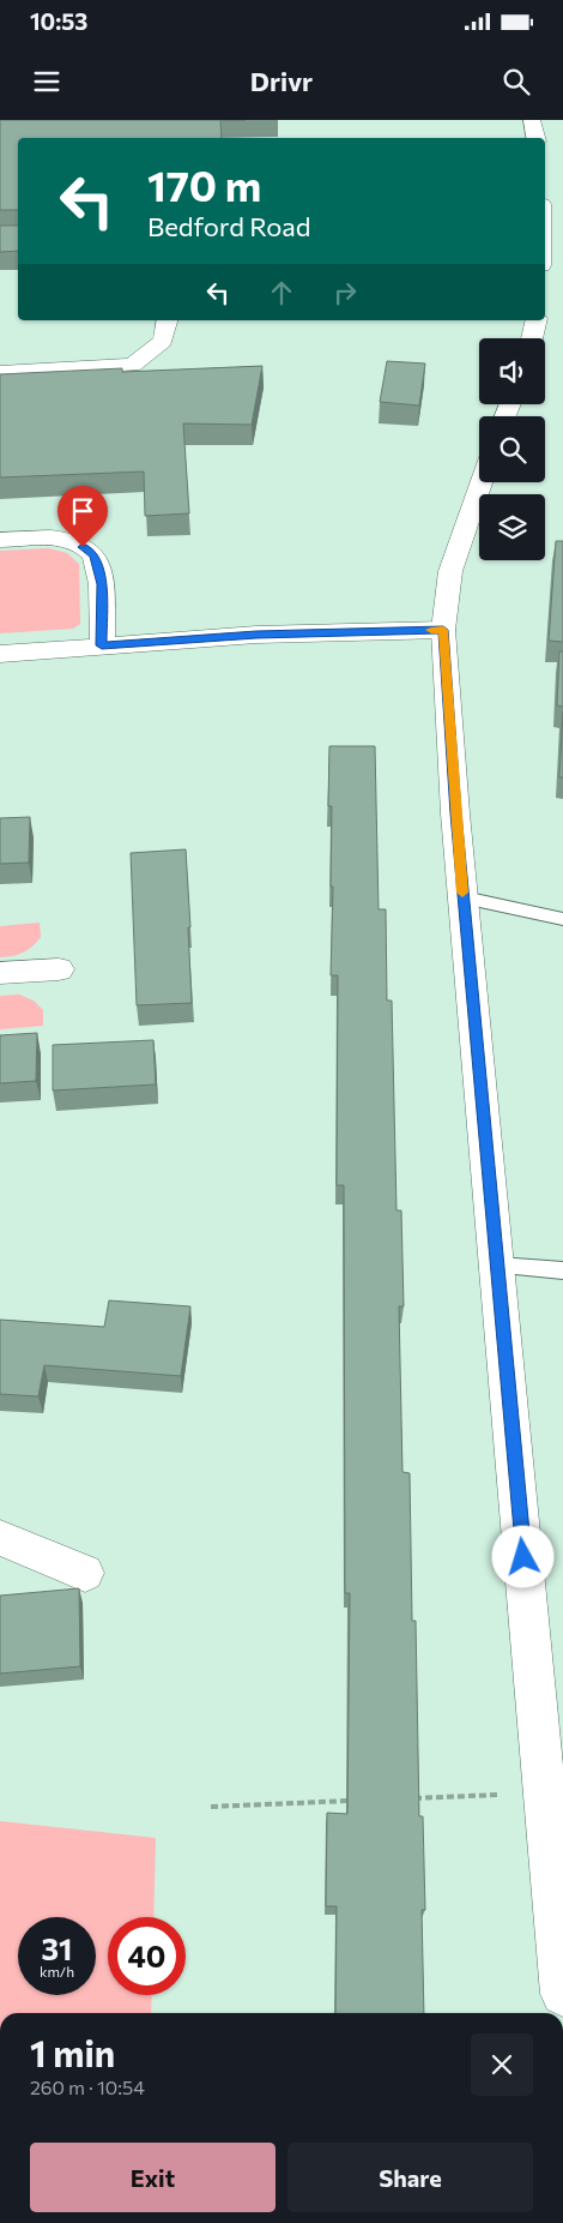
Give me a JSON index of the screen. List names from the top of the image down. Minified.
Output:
{"page":{"status":"10:53","header":"Drivr","turn":["170 m","Bedford Road"],"speed":"31 km/h","limit":"40","heading":["1 min","260 m · 10:54"],"buttons":["Exit","Share"]}}
